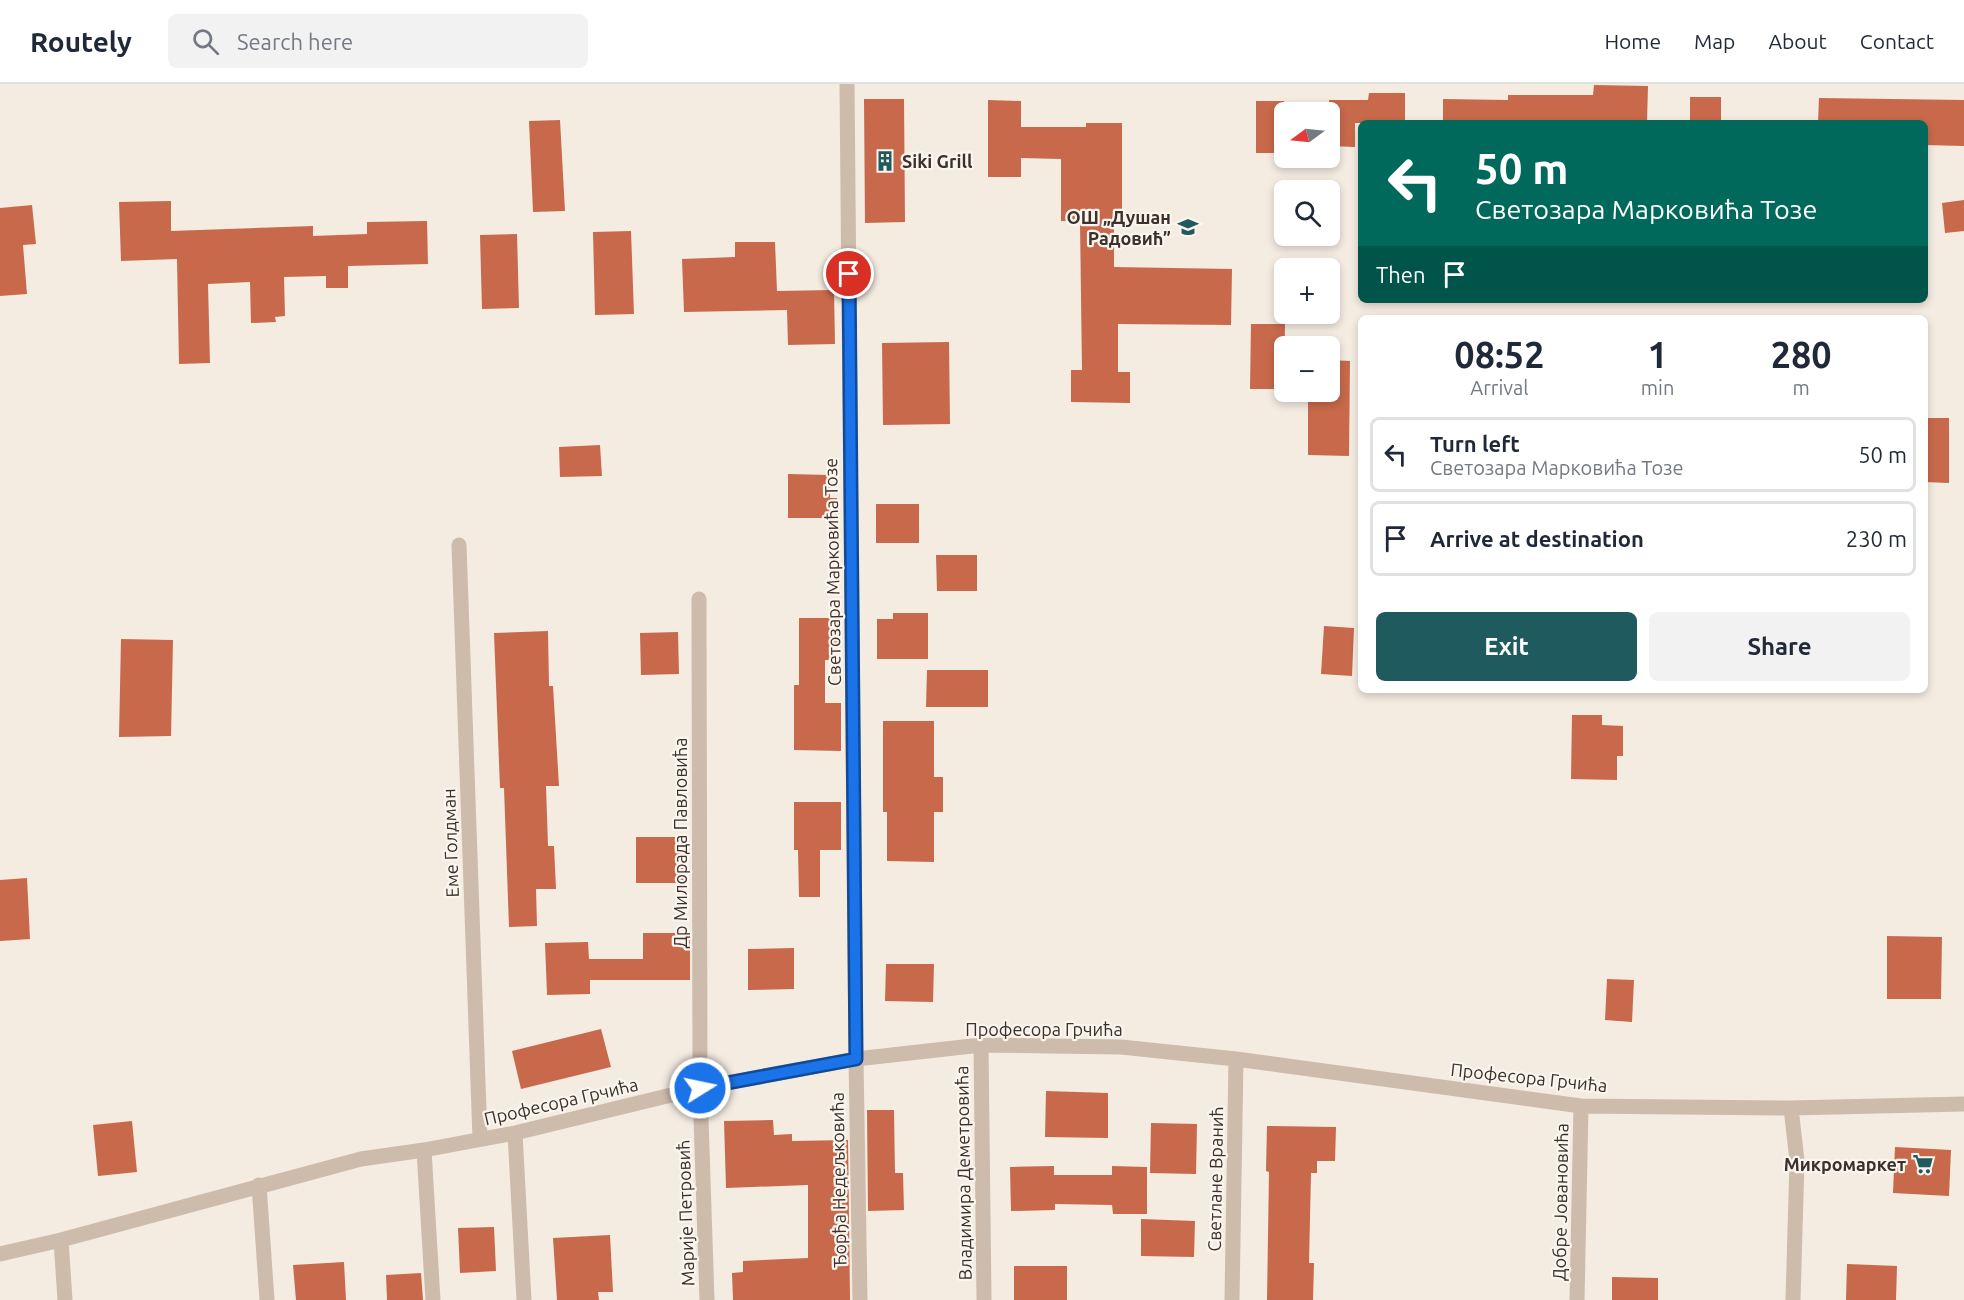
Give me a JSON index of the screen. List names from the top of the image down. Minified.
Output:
{"streets":{"street":["Светозара Марковића Тозе","Еме Голдман","Др Милорада Павловића","Професора Грчића","Владимира Деметровића","Светлане Вранић","Ђорђа Недељковића","Добре Јовановића","Марије Петровић"]},"crossings":[["Светозара Марковића Тозе","Професора Грчића"],["Светозара Марковића Тозе","Ђорђа Недељковића"],["Еме Голдман","Професора Грчића"],["Др Милорада Павловића","Професора Грчића"],["Др Милорада Павловића","Марије Петровић"],["Професора Грчића","Владимира Деметровића"],["Професора Грчића","Светлане Вранић"],["Професора Грчића","Ђорђа Недељковића"],["Професора Грчића","Добре Јовановића"],["Професора Грчића","Марије Петровић"]],"places":{"building":["Siki Grill"],"school or university":["ОШ „Душан Радовић”"],"supermarket":["Микромаркет"]},"north":"left","page":{"header":"Routely","search":"Search here","nav":["Home","Map","About","Contact"],"map_buttons":["+","−"],"turn":["50 m","Светозара Марковића Тозе"],"then":"Then","eta":["08:52","Arrival","1","min","280","m"],"list":[{"name":"Turn left","note":"Светозара Марковића Тозе","value":"50 m"},{"name":"Arrive at destination","value":"230 m"}],"buttons":["Exit","Share"]}}
